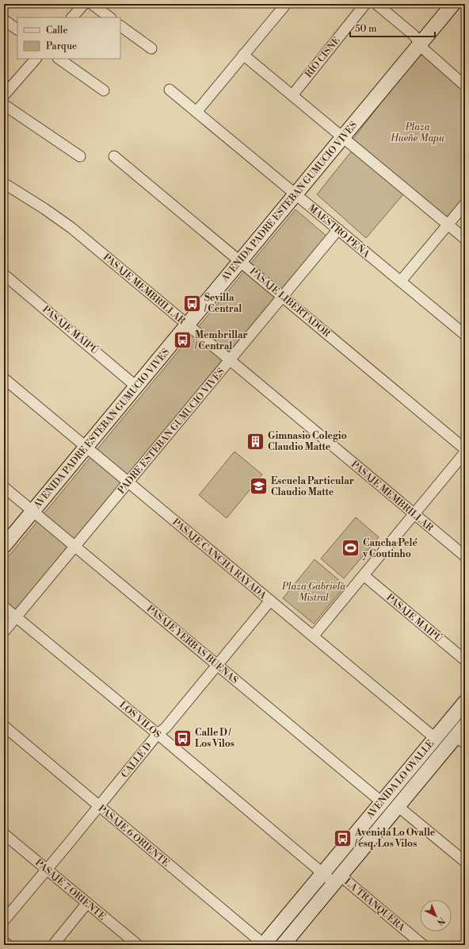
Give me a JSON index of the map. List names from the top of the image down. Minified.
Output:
{"streets":{"street":["RÍO CISNE","AVENIDA PADRE ESTEBAN GUMUCIO VIVES","MAESTRO PEÑA","PASAJE MEMBRILLAR","PASAJE LIBERTADOR","PASAJE MAIPÚ","PADRE ESTEBAN GUMUCIO VIVES","PASAJE CANCHA RAYADA","PASAJE YERBAS BUENAS","LOS VILOS","CALLE D","AVENIDA LO OVALLE","PASAJE 6 ORIENTE","PASAJE 7 ORIENTE","LA TRANQUERA"]},"crossings":[["AVENIDA PADRE ESTEBAN GUMUCIO VIVES","MAESTRO PEÑA"],["AVENIDA PADRE ESTEBAN GUMUCIO VIVES","PASAJE MEMBRILLAR"],["AVENIDA PADRE ESTEBAN GUMUCIO VIVES","PASAJE LIBERTADOR"],["AVENIDA PADRE ESTEBAN GUMUCIO VIVES","PASAJE MAIPÚ"],["AVENIDA PADRE ESTEBAN GUMUCIO VIVES","PASAJE CANCHA RAYADA"],["AVENIDA PADRE ESTEBAN GUMUCIO VIVES","PASAJE YERBAS BUENAS"],["MAESTRO PEÑA","PADRE ESTEBAN GUMUCIO VIVES"],["PASAJE MEMBRILLAR","PADRE ESTEBAN GUMUCIO VIVES"],["PASAJE LIBERTADOR","PADRE ESTEBAN GUMUCIO VIVES"],["PADRE ESTEBAN GUMUCIO VIVES","PASAJE CANCHA RAYADA"],["PADRE ESTEBAN GUMUCIO VIVES","PASAJE YERBAS BUENAS"],["PADRE ESTEBAN GUMUCIO VIVES","LOS VILOS"],["PASAJE CANCHA RAYADA","CALLE D"],["PASAJE CANCHA RAYADA","AVENIDA LO OVALLE"],["PASAJE YERBAS BUENAS","CALLE D"],["PASAJE YERBAS BUENAS","AVENIDA LO OVALLE"],["LOS VILOS","CALLE D"],["LOS VILOS","AVENIDA LO OVALLE"],["LOS VILOS","LA TRANQUERA"],["CALLE D","PASAJE 6 ORIENTE"],["CALLE D","PASAJE 7 ORIENTE"],["AVENIDA LO OVALLE","PASAJE 6 ORIENTE"],["AVENIDA LO OVALLE","LA TRANQUERA"]],"parks":["Plaza Hueñe Mapu","Plaza Gabriela Mistral"],"places":{"bus stop":["Sevilla / Central","Membrillar / Central","Calle D / Los Vilos","Avenida Lo Ovalle / esq. Los Vilos"],"building":["Gimnasio Colegio Claudio Matte"],"school or university":["Escuela Particular Claudio Matte"],"sports":["Cancha Pelé y Coutinho"]},"legend":["Calle","Parque"],"scale_bar":"50 m","north":"bottom right"}
